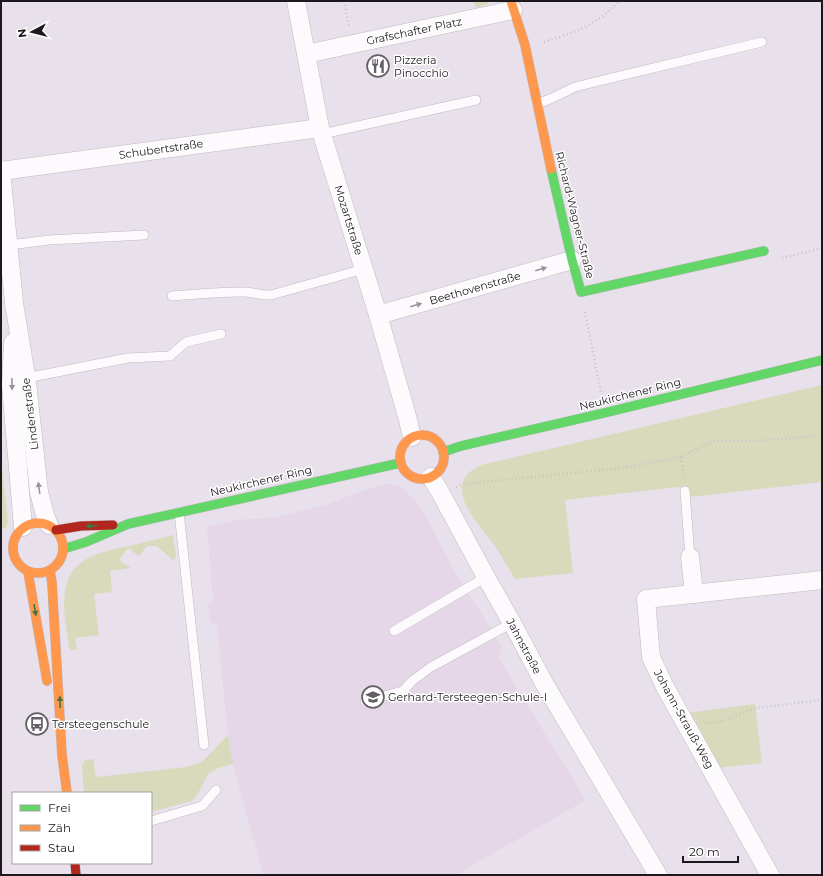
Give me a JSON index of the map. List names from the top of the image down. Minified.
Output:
{"streets":{"street":["Grafschafter Platz","Schubertstraße","Richard-Wagner-Straße","Mozartstraße","Beethovenstraße","Neukirchener Ring","Lindenstraße","Jahnstraße","Johann-Strauß-Weg"]},"crossings":[["Grafschafter Platz","Richard-Wagner-Straße"],["Grafschafter Platz","Mozartstraße"],["Schubertstraße","Mozartstraße"],["Schubertstraße","Lindenstraße"],["Richard-Wagner-Straße","Beethovenstraße"],["Mozartstraße","Beethovenstraße"],["Mozartstraße","Neukirchener Ring"],["Mozartstraße","Jahnstraße"],["Neukirchener Ring","Lindenstraße"],["Neukirchener Ring","Jahnstraße"]],"one_way":["Beethovenstraße"],"places":{"restaurant":["Pizzeria Pinocchio"],"school or university":["Gerhard-Tersteegen-Schule-I"],"bus stop":["Tersteegenschule"]},"legend":["Frei","Zäh","Stau"],"scale_bar":"20 m","north":"left"}
